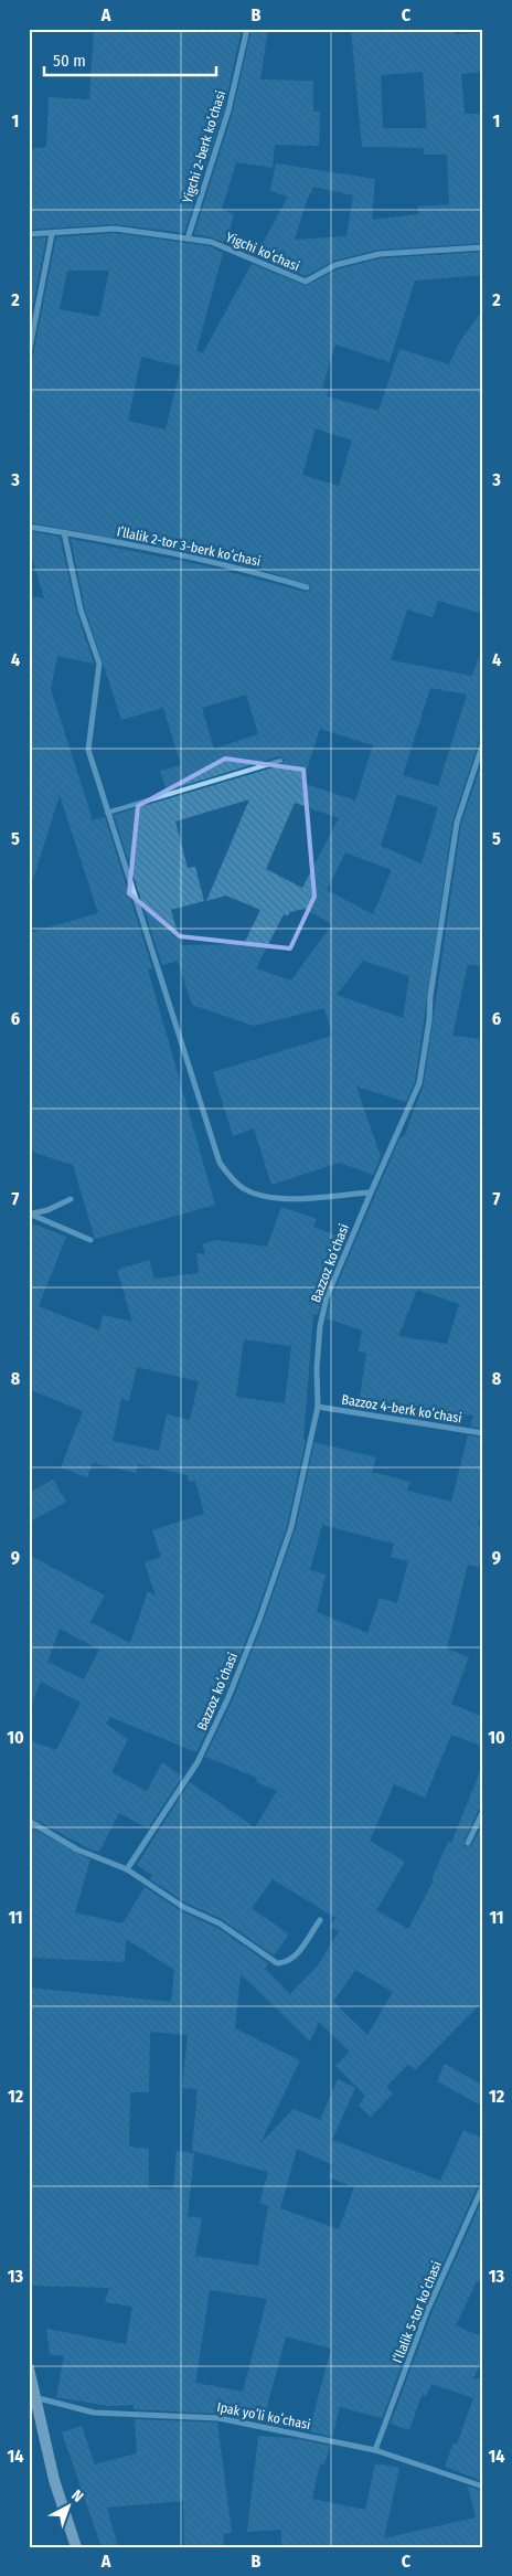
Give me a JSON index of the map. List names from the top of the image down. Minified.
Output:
{"streets":{"street":["Yigchi 2-berk koʻchasi","Yigchi koʻchasi","Iʻllalik 2-tor 3-berk koʻchasi","Bazzoz koʻchasi","Bazzoz 4-berk koʻchasi","Iʻllalik 5-tor koʻchasi","Ipak yoʻli koʻchasi"]},"crossings":[["Yigchi 2-berk koʻchasi","Yigchi koʻchasi"],["Bazzoz koʻchasi","Bazzoz 4-berk koʻchasi"],["Iʻllalik 5-tor koʻchasi","Ipak yoʻli koʻchasi"]],"scale_bar":"50 m","north":"top right","grid":{"columns":["A","B","C"],"rows":["1","2","3","4","5","6","7","8","9","10","11","12","13","14"]}}
